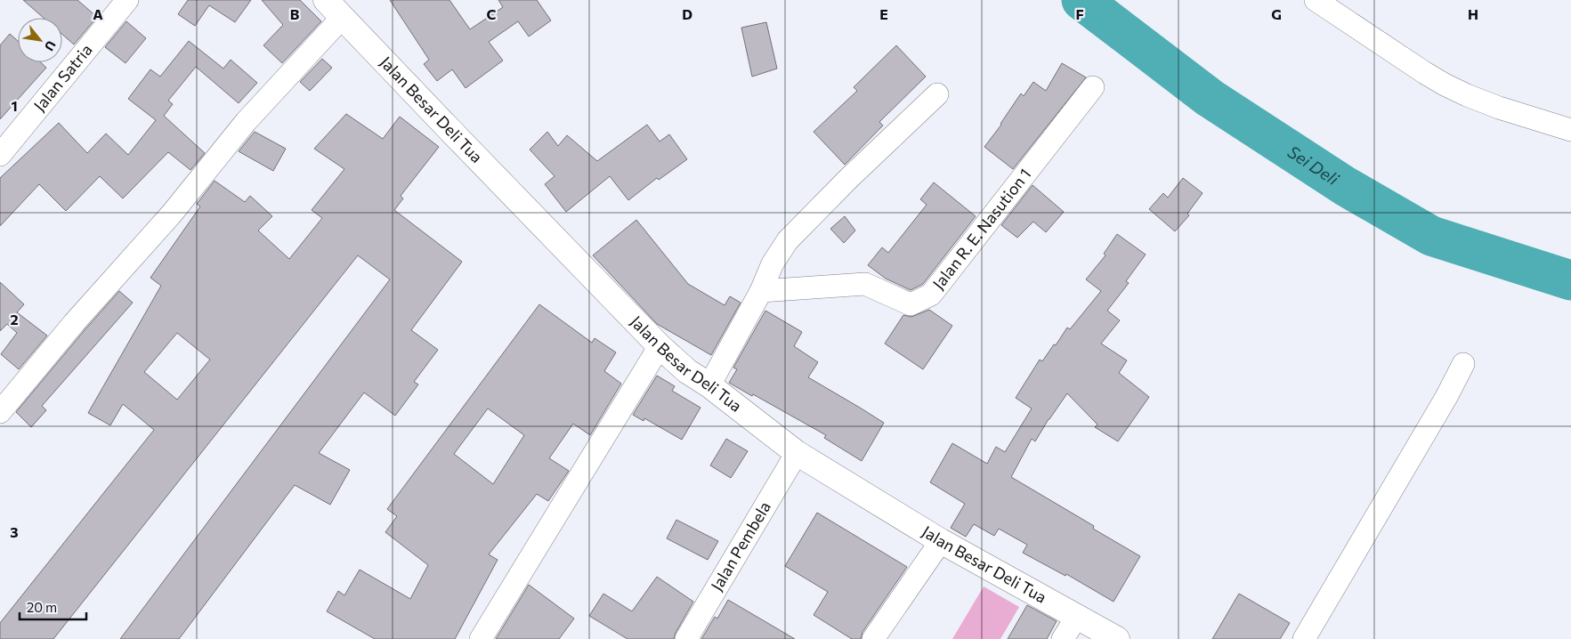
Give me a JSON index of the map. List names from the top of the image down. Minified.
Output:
{"streets":{"main road":["Jalan Besar Deli Tua"],"street":["Jalan Satria","Jalan R. E. Nasution 1","Jalan Pembela"]},"crossings":[["Jalan Besar Deli Tua","Jalan Pembela"]],"water":["Sei Deli"],"scale_bar":"20 m","north":"bottom right","grid":{"columns":["A","B","C","D","E","F","G","H"],"rows":["1","2","3"]}}
